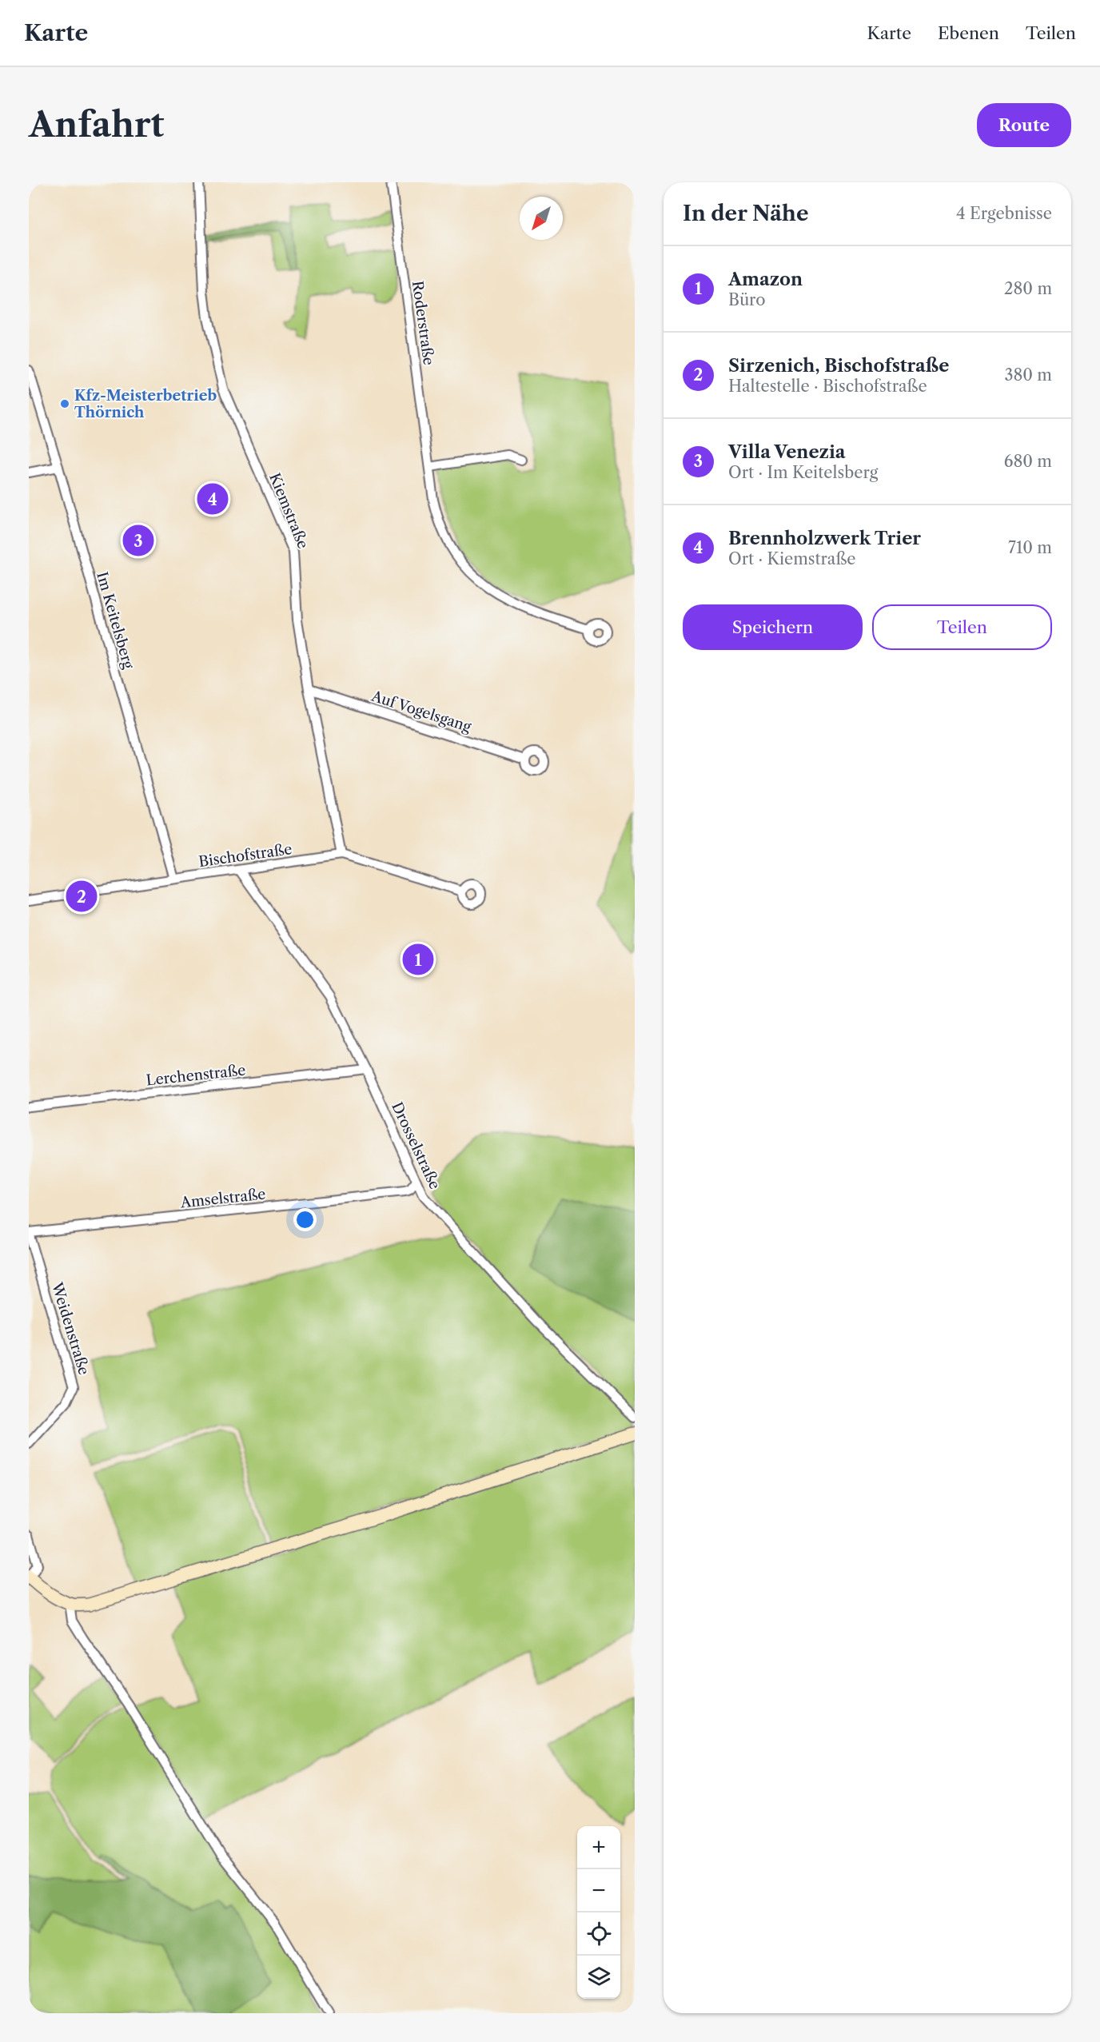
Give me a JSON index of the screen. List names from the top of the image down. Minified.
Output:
{"streets":{"street":["Roderstraße","Kiemstraße","Im Keitelsberg","Auf Vogelsgang","Bischofstraße","Lerchenstraße","Drosselstraße","Amselstraße","Weidenstraße"]},"crossings":[["Kiemstraße","Auf Vogelsgang"],["Kiemstraße","Bischofstraße"],["Im Keitelsberg","Bischofstraße"],["Bischofstraße","Drosselstraße"],["Lerchenstraße","Drosselstraße"],["Drosselstraße","Amselstraße"],["Amselstraße","Weidenstraße"]],"places":["Kfz-Meisterbetrieb Thörnich"],"north":"bottom left","page":{"header":"Karte","nav":["Karte","Ebenen","Teilen"],"buttons":["Route",["Speichern","Teilen"]],"title":"Anfahrt","heading":["In der Nähe","4 Ergebnisse"],"list":[{"mark":"1","name":"Amazon","note":"Büro","value":"280 m"},{"mark":"2","name":"Sirzenich, Bischofstraße","note":"Haltestelle · Bischofstraße","value":"380 m"},{"mark":"3","name":"Villa Venezia","note":"Ort · Im Keitelsberg","value":"680 m"},{"mark":"4","name":"Brennholzwerk Trier","note":"Ort · Kiemstraße","value":"710 m"}],"pins":["4","3","2","1"],"map_buttons":["+","−"]}}
